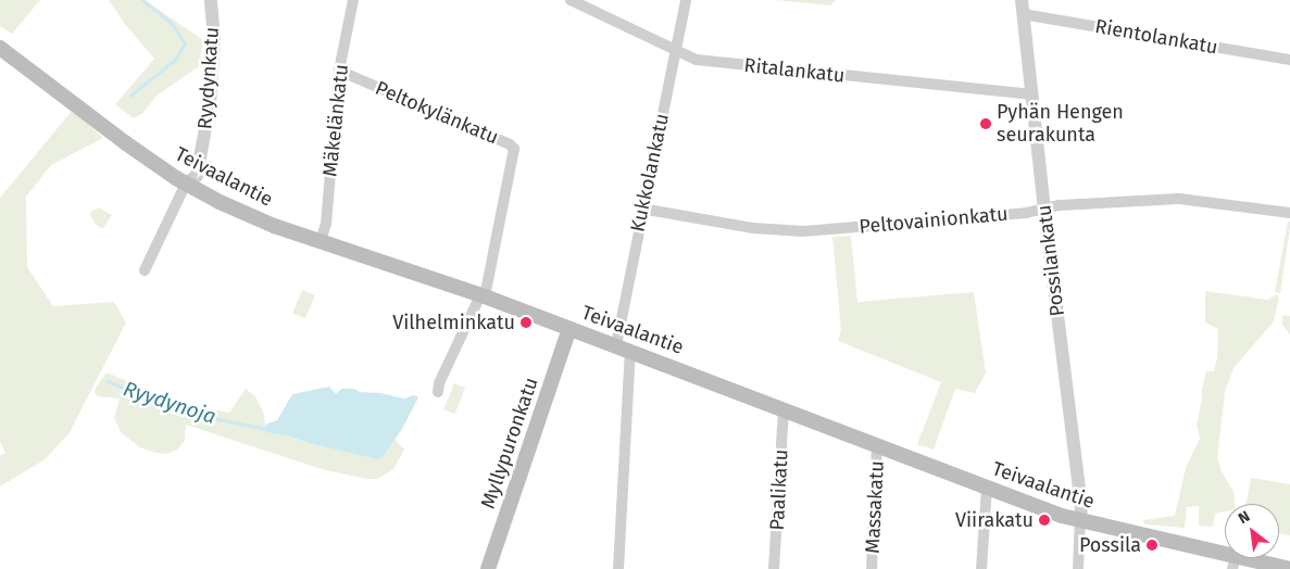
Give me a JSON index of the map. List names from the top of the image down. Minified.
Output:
{"streets":{"main road":["Teivaalantie","Myllypuronkatu"],"street":["Rientolankatu","Ritalankatu","Ryydynkatu","Peltokylänkatu","Mäkelänkatu","Kukkolankatu","Peltovainionkatu","Possilankatu","Paalikatu","Massakatu"]},"crossings":[["Rientolankatu","Possilankatu"],["Ritalankatu","Kukkolankatu"],["Ritalankatu","Possilankatu"],["Ryydynkatu","Teivaalantie"],["Peltokylänkatu","Mäkelänkatu"],["Peltokylänkatu","Teivaalantie"],["Mäkelänkatu","Teivaalantie"],["Kukkolankatu","Teivaalantie"],["Kukkolankatu","Peltovainionkatu"],["Teivaalantie","Possilankatu"],["Teivaalantie","Myllypuronkatu"],["Teivaalantie","Paalikatu"],["Teivaalantie","Massakatu"],["Peltovainionkatu","Possilankatu"]],"water":["Ryydynoja"],"places":["Pyhän Hengen seurakunta","Vilhelminkatu","Viirakatu","Possila"],"north":"top left"}
